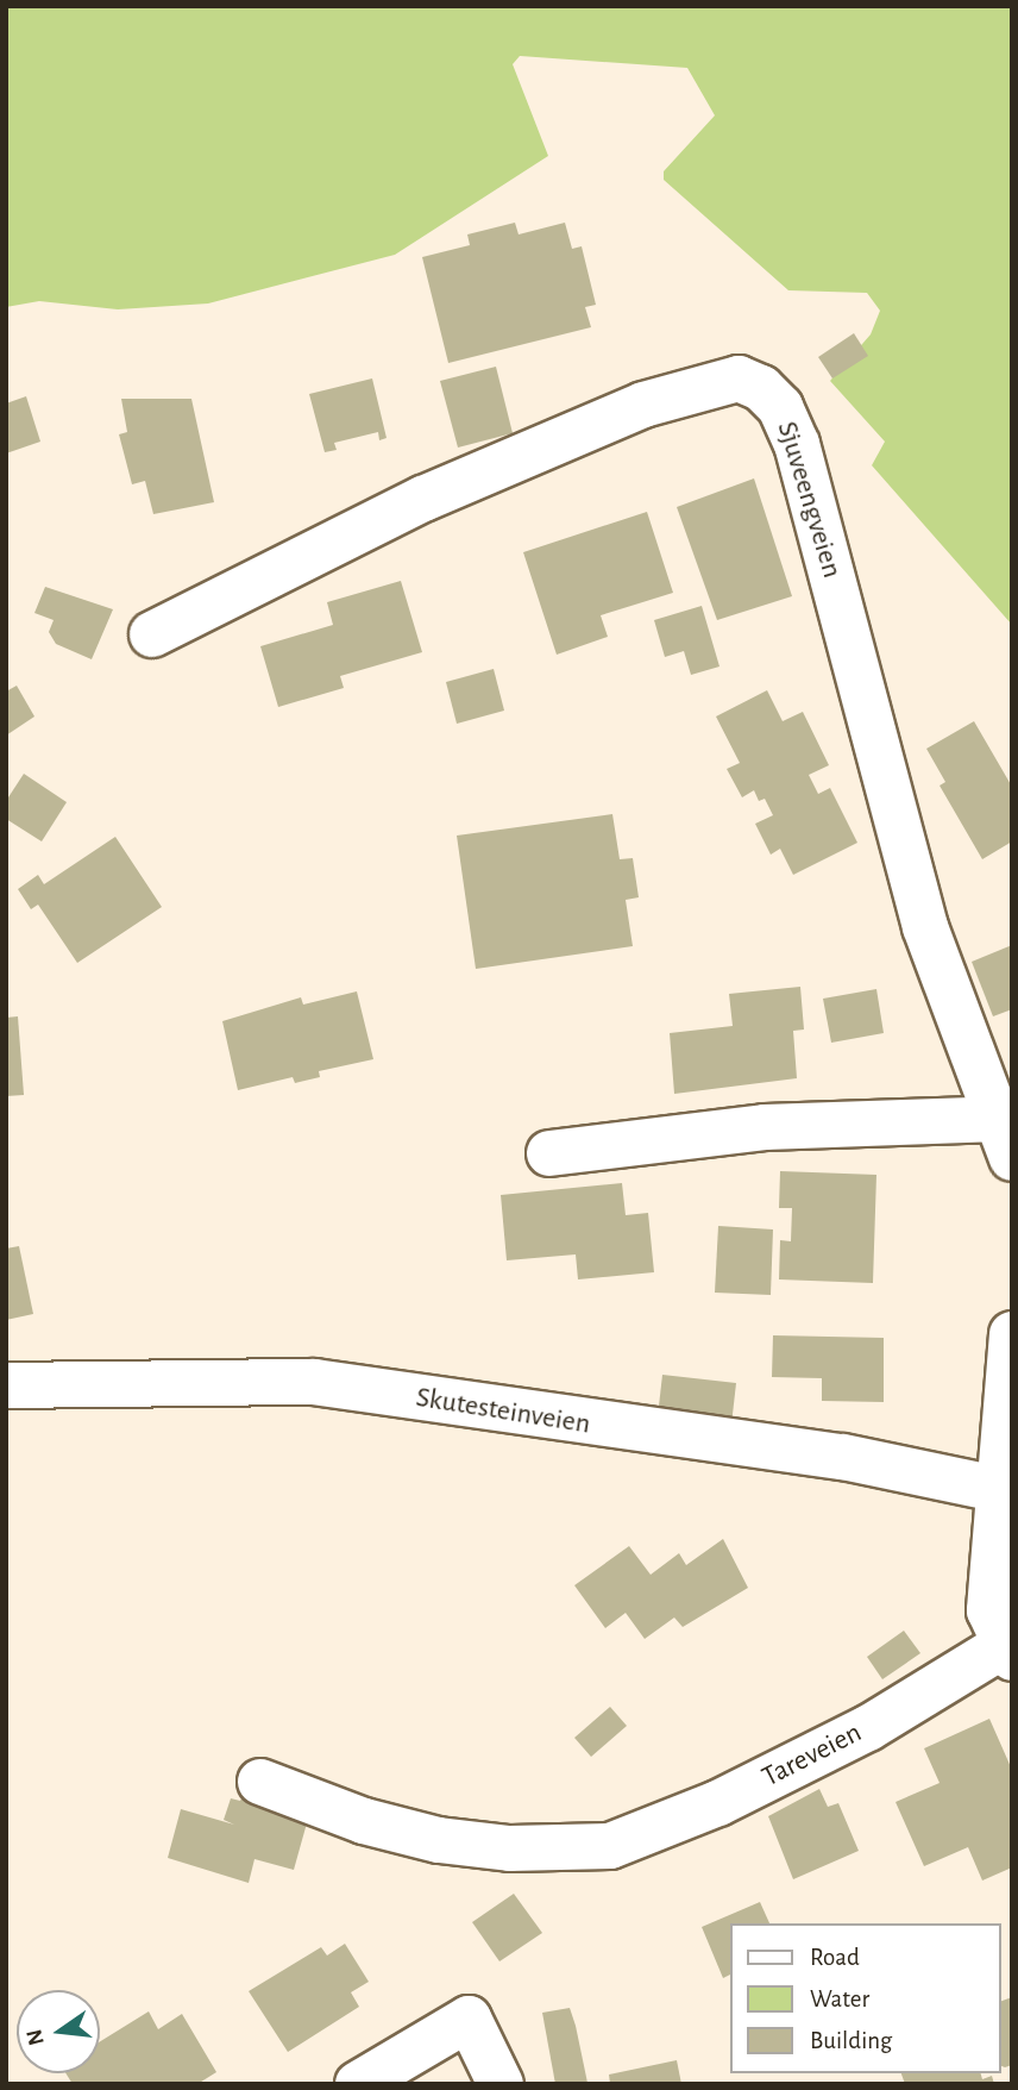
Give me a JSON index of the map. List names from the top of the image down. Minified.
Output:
{"streets":{"street":["Sjuveengveien","Skutesteinveien","Tareveien"]},"legend":["Road","Water","Building"],"north":"left"}
